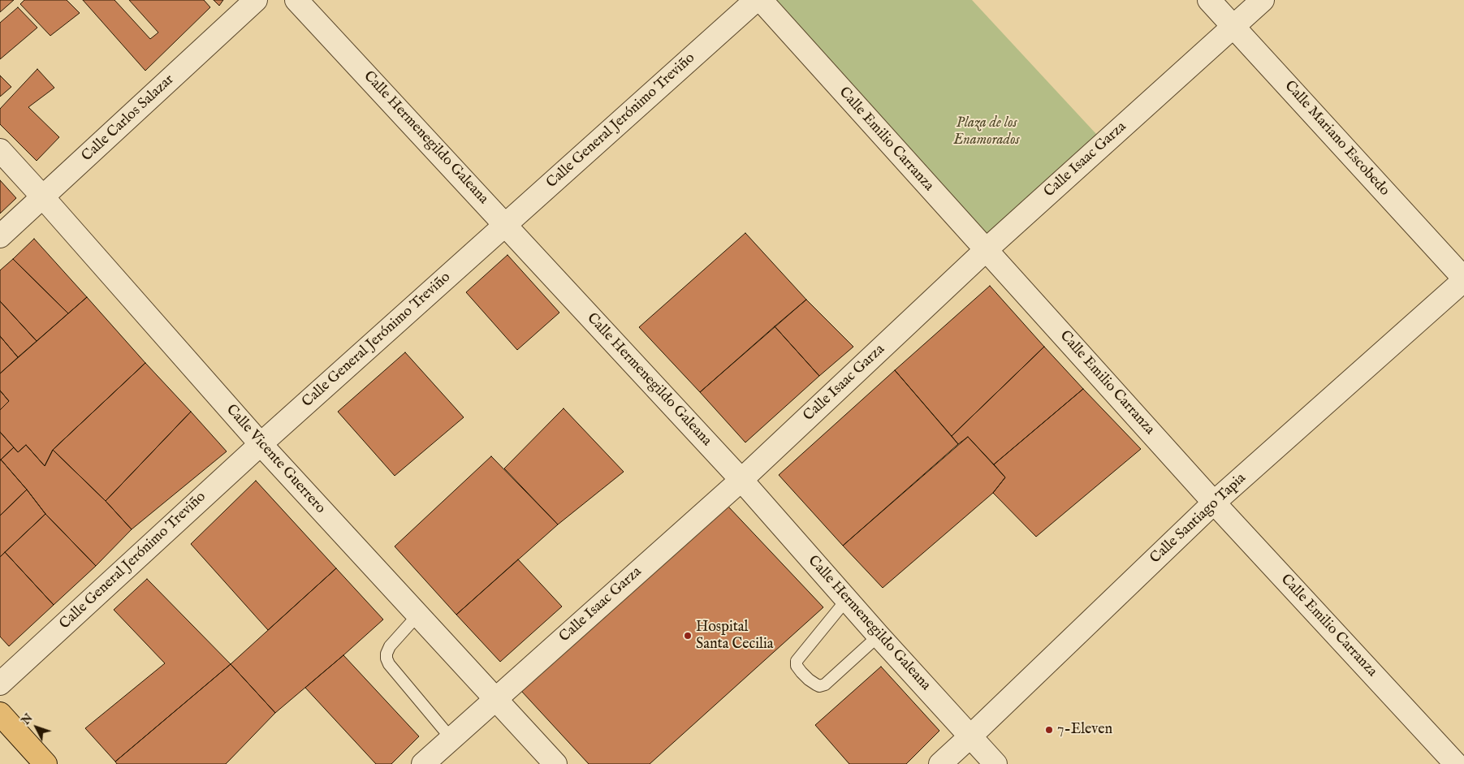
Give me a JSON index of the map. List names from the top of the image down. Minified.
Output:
{"streets":{"street":["Calle Carlos Salazar","Calle General Jerónimo Treviño","Calle Hermenegildo Galeana","Calle Mariano Escobedo","Calle Emilio Carranza","Calle Isaac Garza","Calle Vicente Guerrero","Calle Santiago Tapia"]},"crossings":[["Calle Carlos Salazar","Calle Vicente Guerrero"],["Calle General Jerónimo Treviño","Calle Hermenegildo Galeana"],["Calle General Jerónimo Treviño","Calle Vicente Guerrero"],["Calle Hermenegildo Galeana","Calle Isaac Garza"],["Calle Hermenegildo Galeana","Calle Santiago Tapia"],["Calle Mariano Escobedo","Calle Isaac Garza"],["Calle Mariano Escobedo","Calle Santiago Tapia"],["Calle Emilio Carranza","Calle Isaac Garza"],["Calle Emilio Carranza","Calle Santiago Tapia"],["Calle Isaac Garza","Calle Vicente Guerrero"]],"parks":["Plaza de los Enamorados"],"places":["Hospital Santa Cecilia","7-Eleven"],"north":"top left"}
